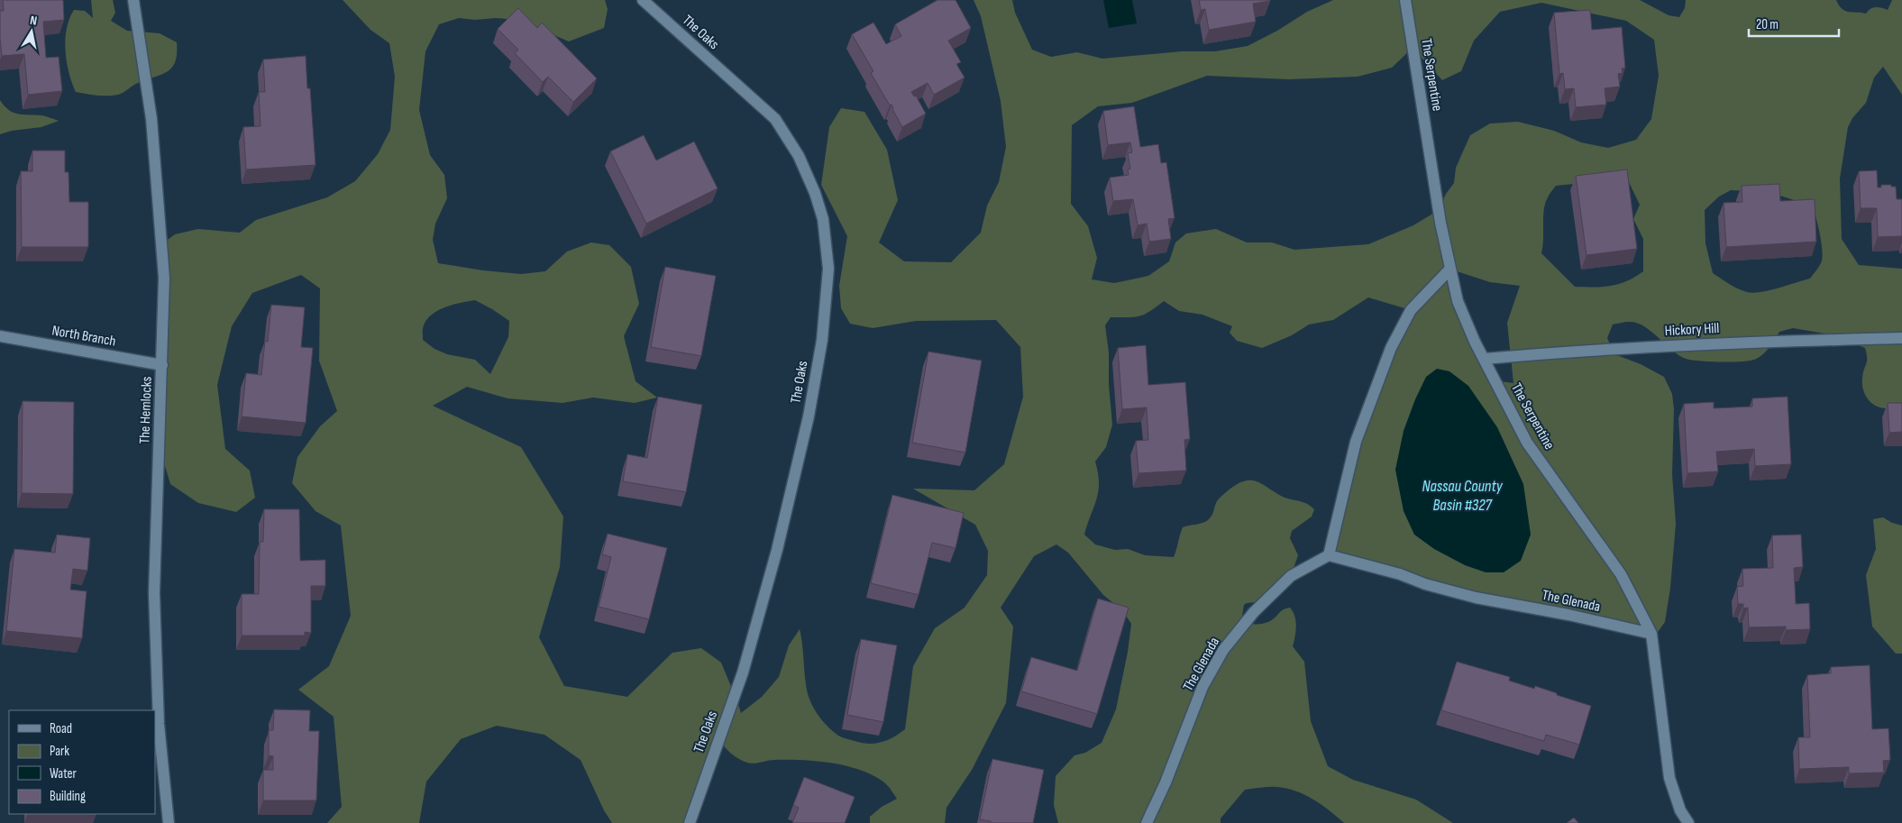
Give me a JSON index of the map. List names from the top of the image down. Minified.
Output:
{"streets":{"street":["The Oaks","The Serpentine","Hickory Hill","North Branch","The Hemlocks","The Glenada"]},"crossings":[["The Serpentine","Hickory Hill"],["The Serpentine","The Glenada"],["North Branch","The Hemlocks"]],"water":["Nassau County Basin #327"],"legend":["Road","Park","Water","Building"],"scale_bar":"20 m","north":"top"}
